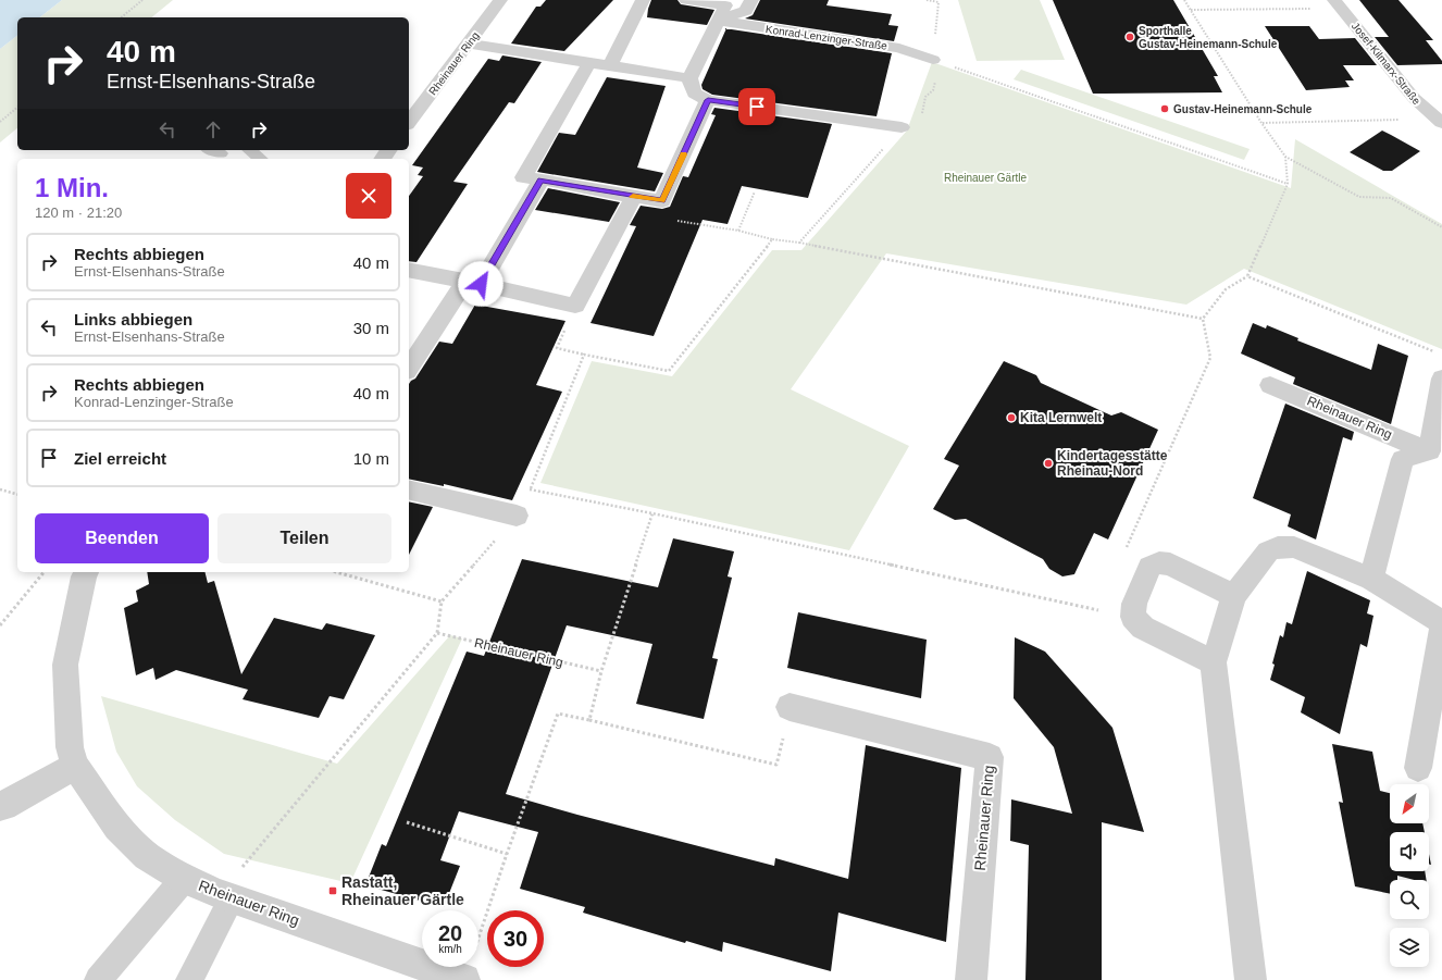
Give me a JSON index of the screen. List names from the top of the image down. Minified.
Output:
{"streets":{"street":["Konrad-Lenzinger-Straße","Rheinauer Ring","Josef-Kilmarx-Straße"]},"parks":["Rheinauer Gärtle"],"places":{"other":["Sporthalle Gustav-Heinemann-Schule","Gustav-Heinemann-Schule","Kita Lernwelt","Kindertagesstätte Rheinau-Nord"],"transit":["Rastatt, Rheinauer Gärtle"]},"north":"bottom left","page":{"turn":["40 m","Ernst-Elsenhans-Straße"],"heading":["1 Min.","120 m · 21:20"],"list":[{"name":"Rechts abbiegen","note":"Ernst-Elsenhans-Straße","value":"40 m"},{"name":"Links abbiegen","note":"Ernst-Elsenhans-Straße","value":"30 m"},{"name":"Rechts abbiegen","note":"Konrad-Lenzinger-Straße","value":"40 m"},{"name":"Ziel erreicht","value":"10 m"}],"buttons":["Beenden","Teilen"],"speed":"20 km/h","limit":"30"}}
